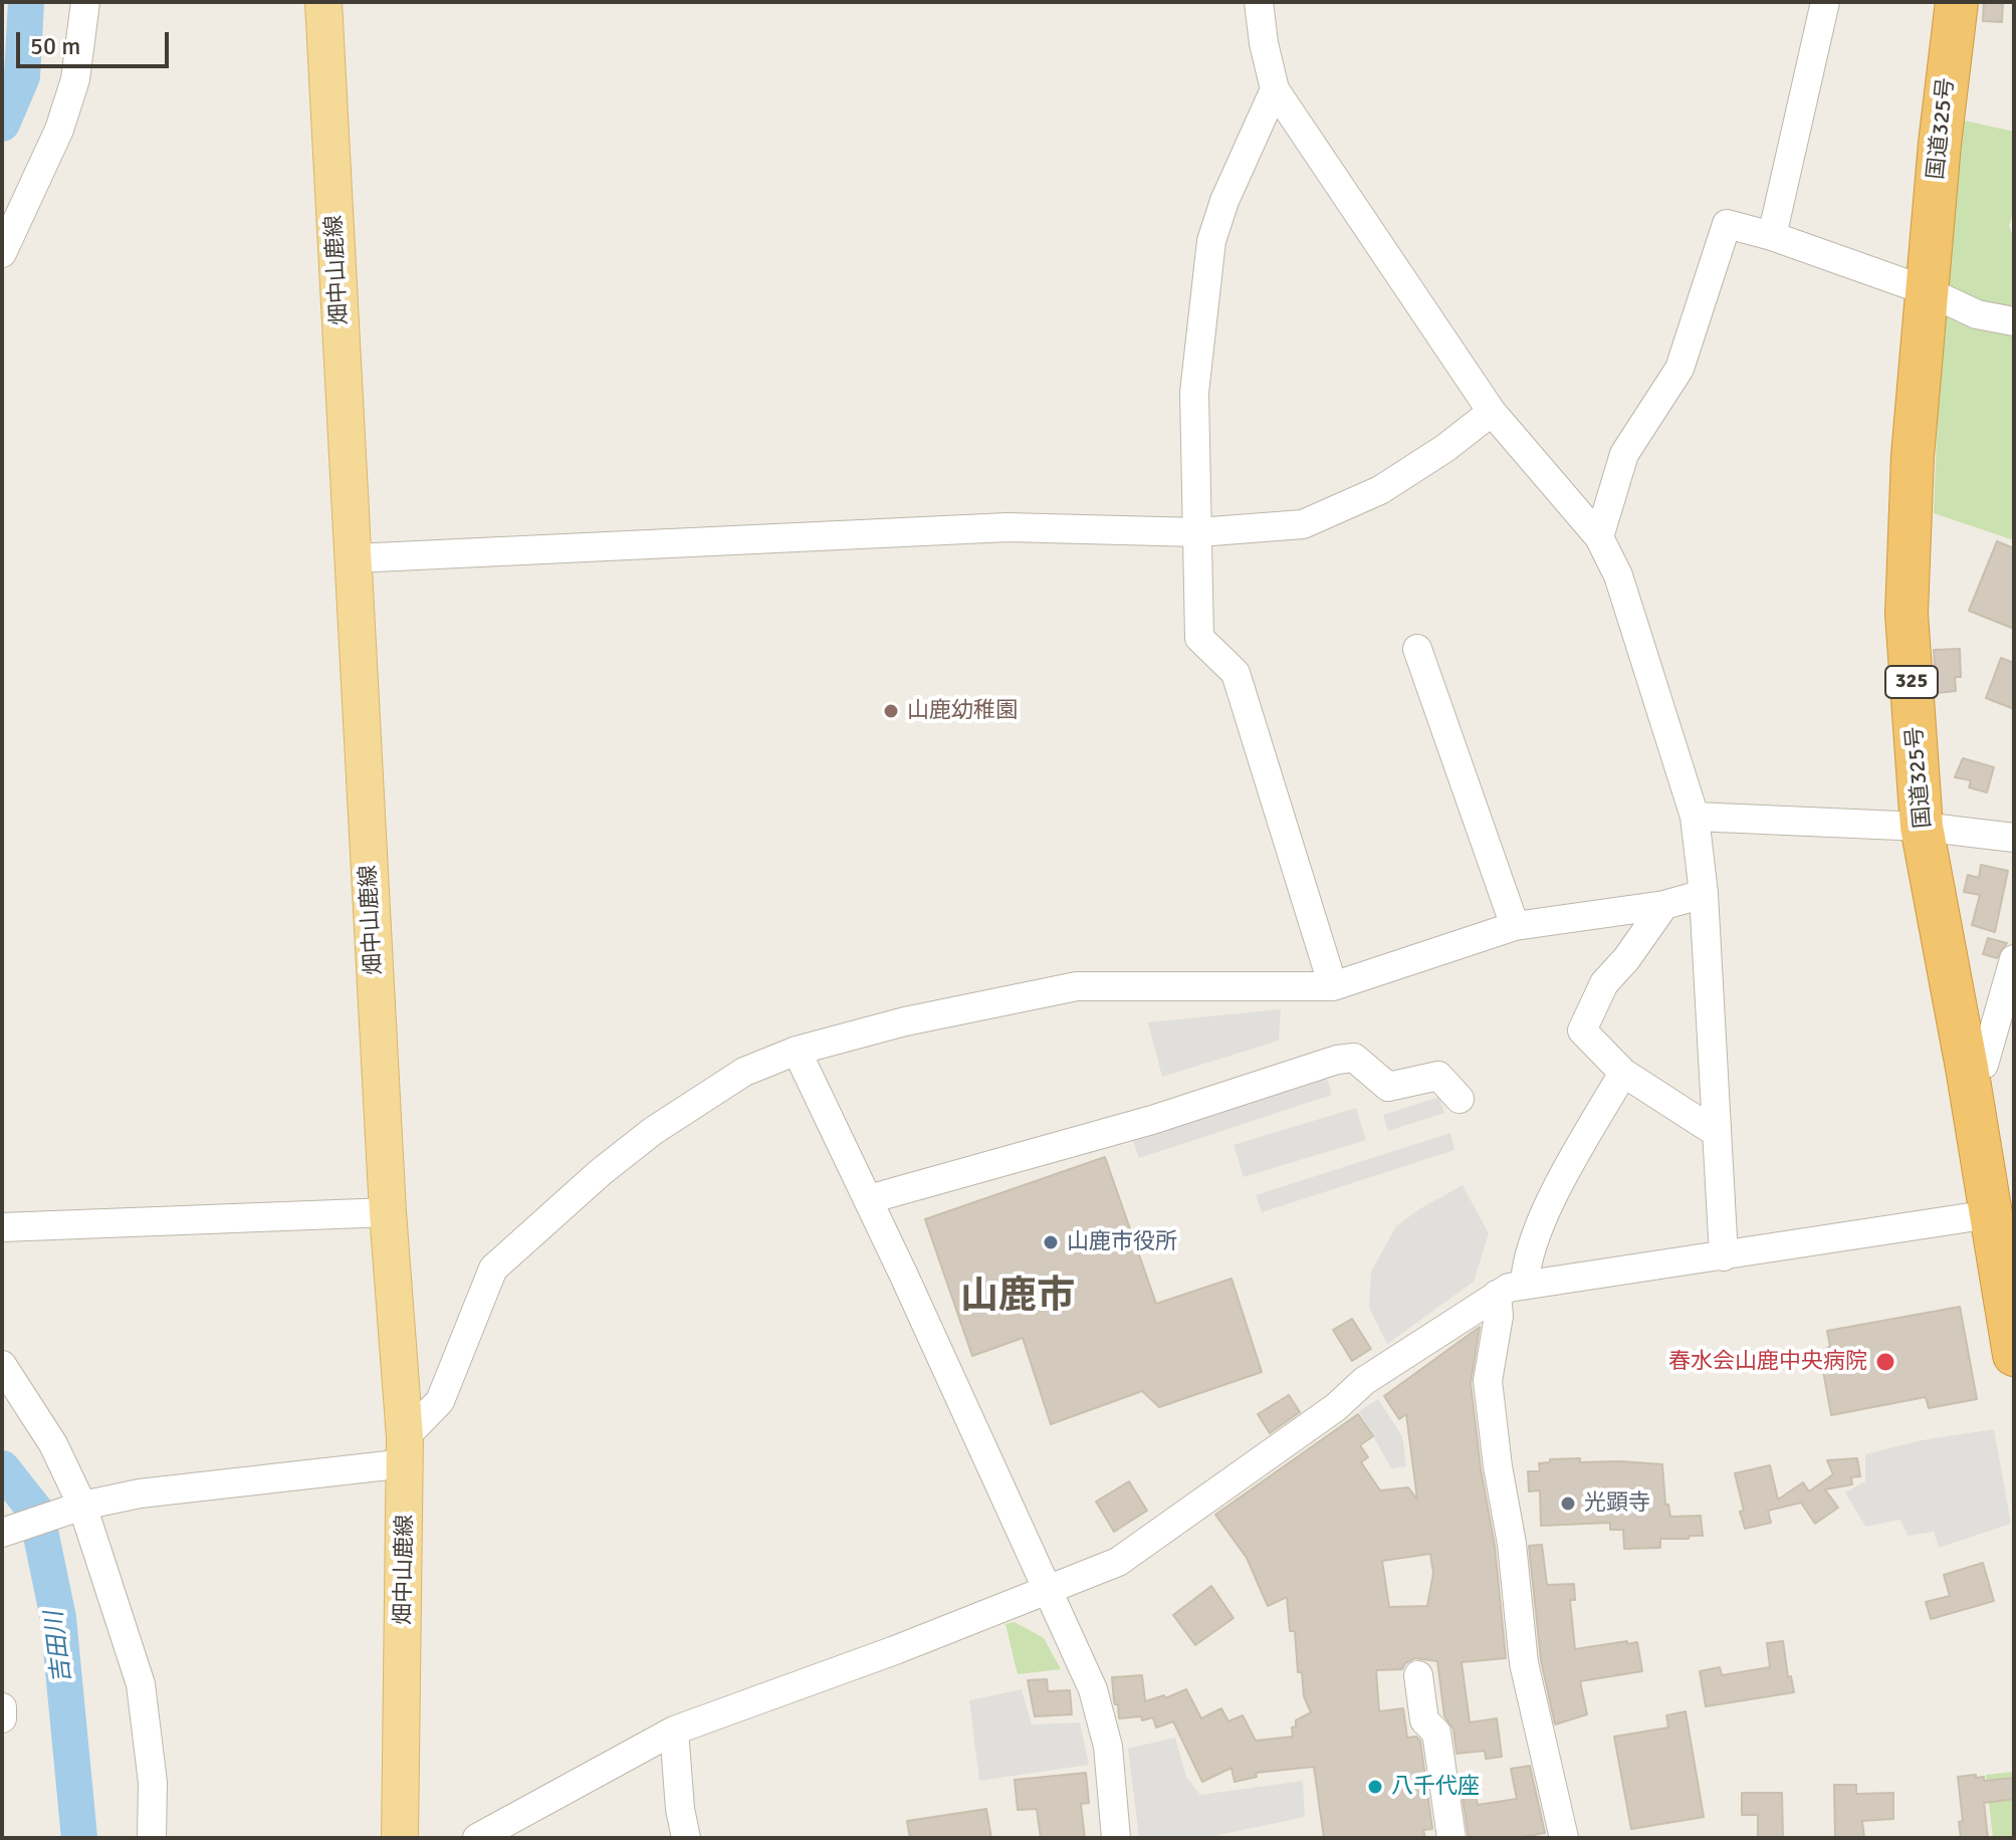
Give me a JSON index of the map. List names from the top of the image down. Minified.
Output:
{"streets":{"highway":["国道325号","325"],"main road":["畑中山鹿線"]},"districts":["山鹿市"],"water":["吉田川"],"places":["山鹿幼稚園","山鹿市役所","春水会山鹿中央病院","光顕寺","八千代座"],"scale_bar":"50 m"}
